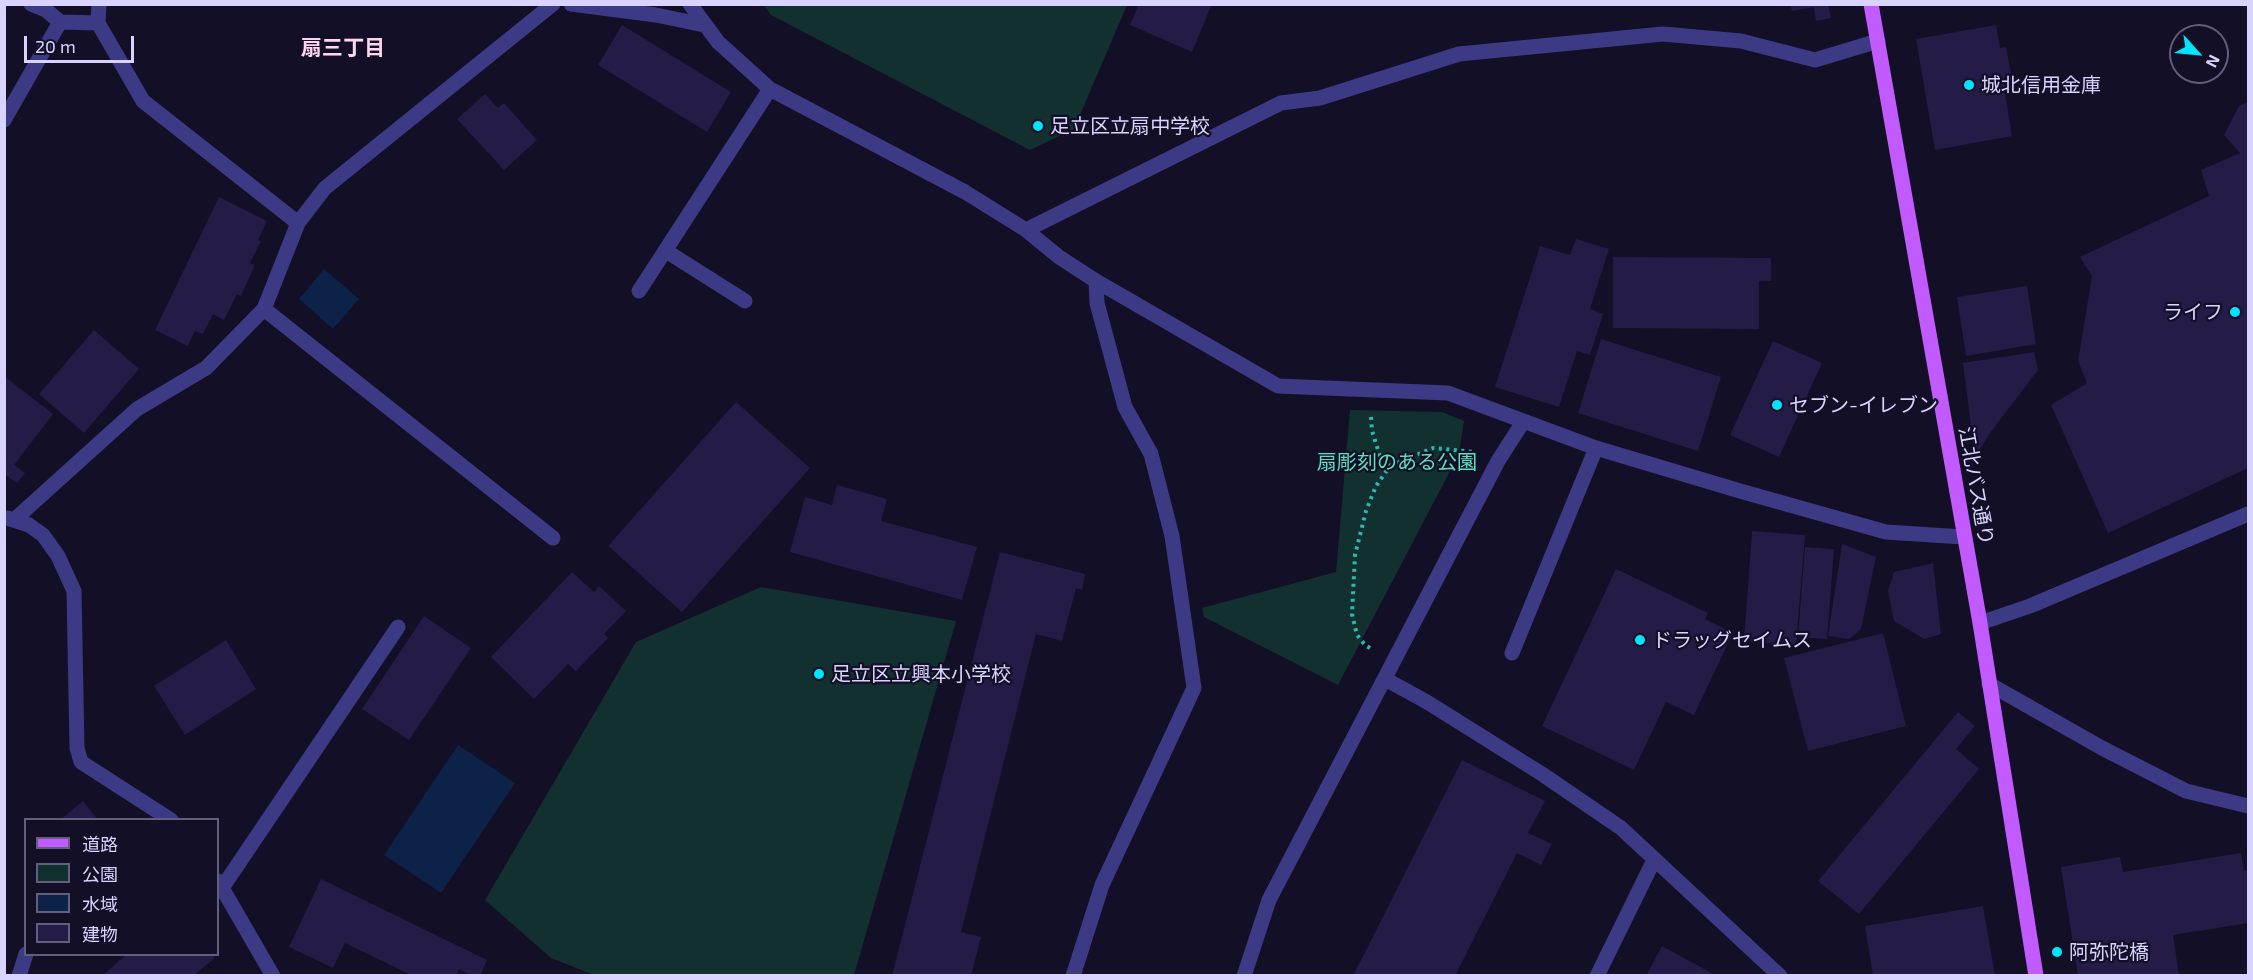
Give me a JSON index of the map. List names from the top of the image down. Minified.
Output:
{"streets":{"main road":["江北バス通り"]},"districts":["扇三丁目"],"parks":["扇彫刻のある公園"],"places":["城北信用金庫","足立区立扇中学校","ライフ","セブン-イレブン","ドラッグセイムス","足立区立興本小学校","阿弥陀橋"],"legend":["道路","公園","水域","建物"],"scale_bar":"20 m","north":"bottom right"}
